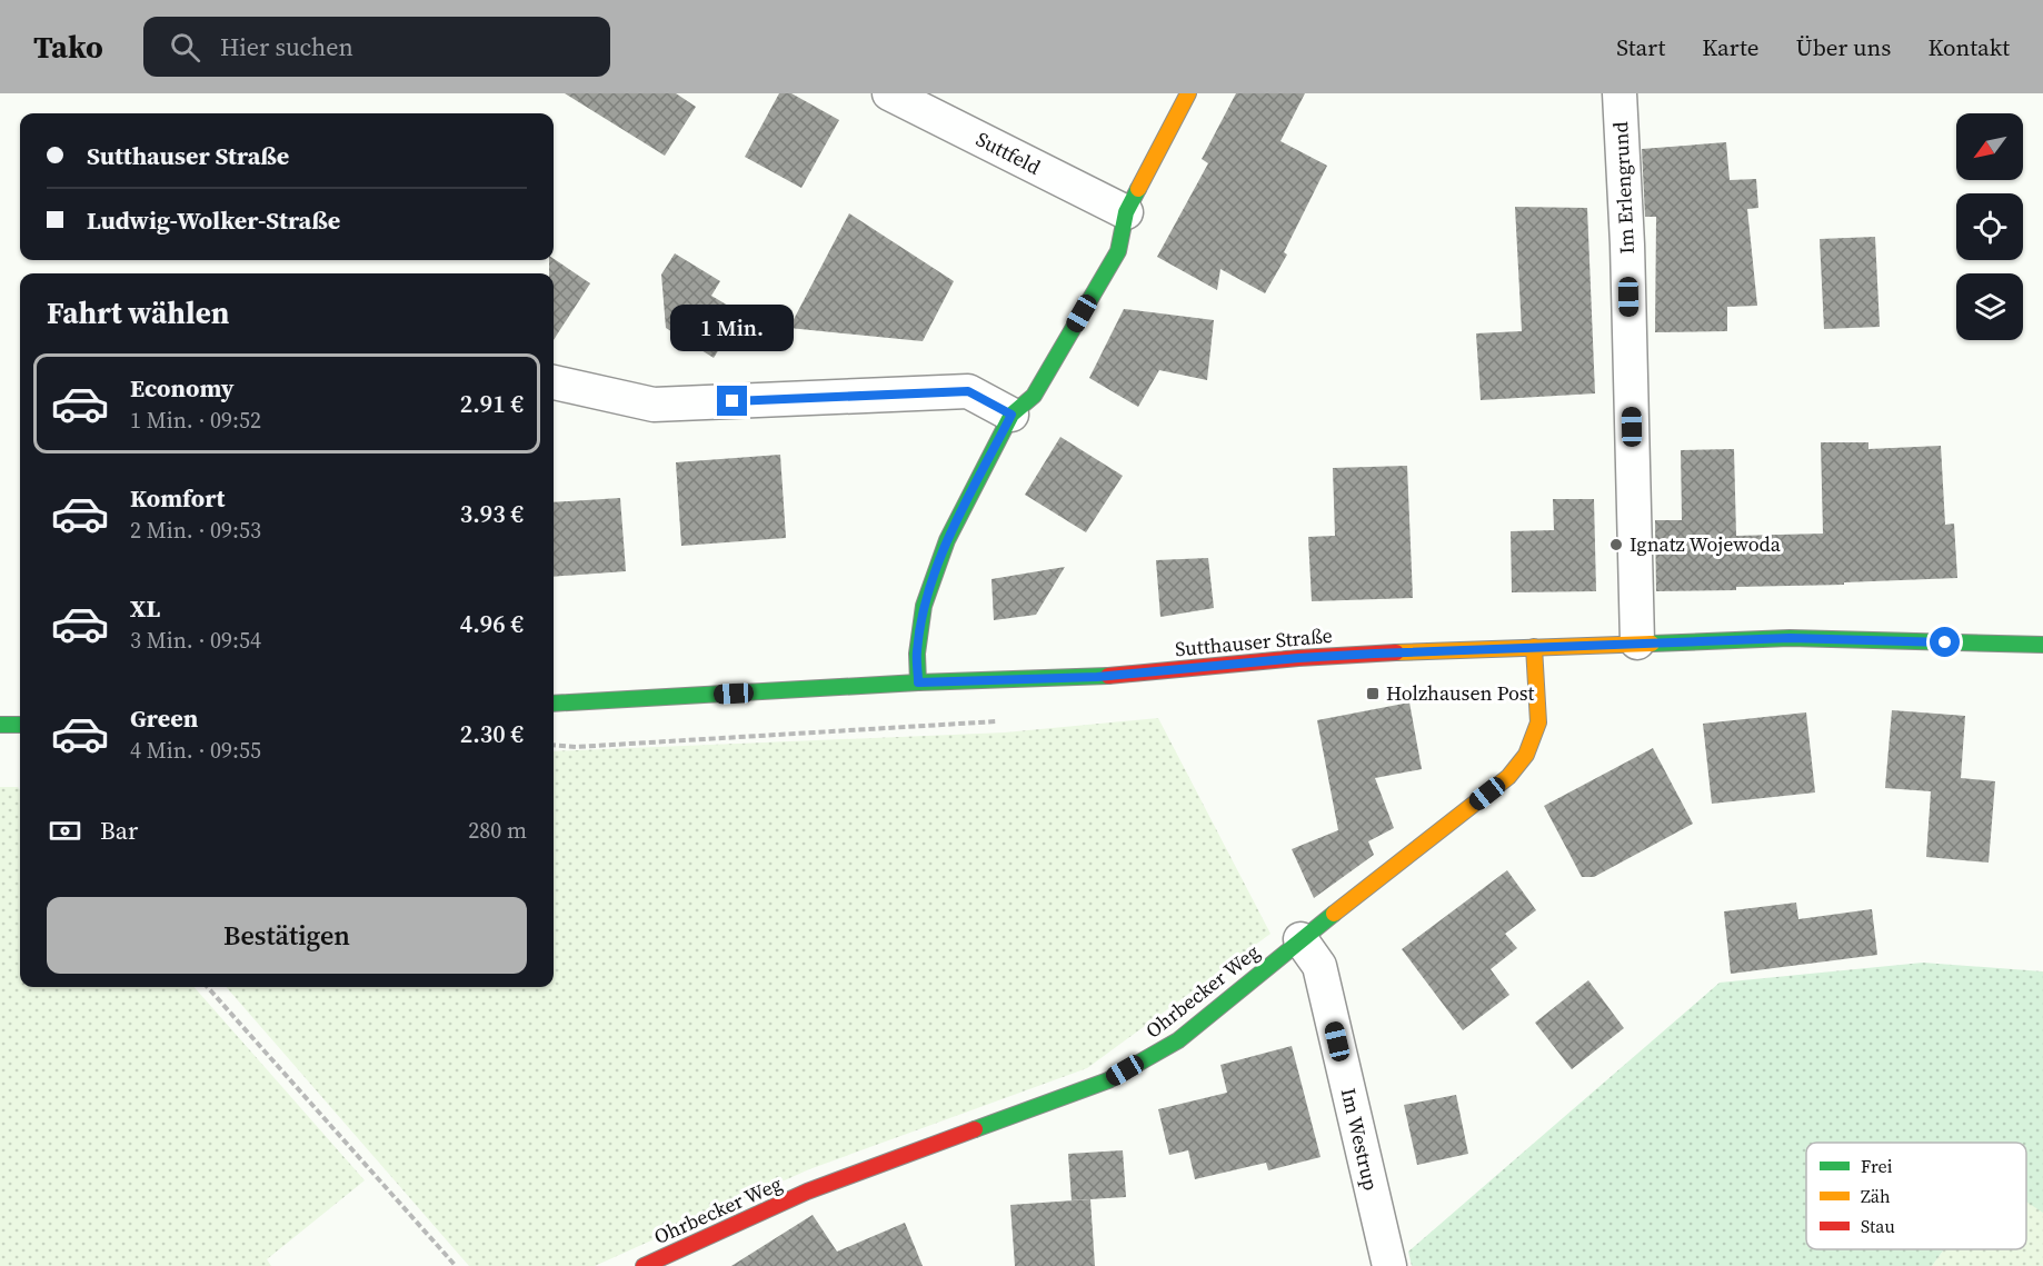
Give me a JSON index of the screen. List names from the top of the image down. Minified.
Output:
{"streets":{"street":["Suttfeld","Im Erlengrund","Sutthauser Straße","Ohrbecker Weg","Im Westrup"]},"crossings":[["Im Erlengrund","Sutthauser Straße"],["Sutthauser Straße","Ohrbecker Weg"],["Ohrbecker Weg","Im Westrup"]],"places":{"other":["Ignatz Wojewoda"],"transit":["Holzhausen Post"]},"legend":["Frei","Zäh","Stau"],"north":"bottom left","page":{"header":"Tako","search":"Hier suchen","nav":["Start","Karte","Über uns","Kontakt"],"banner":["Sutthauser Straße","Ludwig-Wolker-Straße"],"heading":"Fahrt wählen","bubble":"1 Min.","list":[{"name":"Economy","note":"1 Min. · 09:52","value":"2.91 €"},{"name":"Komfort","note":"2 Min. · 09:53","value":"3.93 €"},{"name":"XL","note":"3 Min. · 09:54","value":"4.96 €"},{"name":"Green","note":"4 Min. · 09:55","value":"2.30 €"}],"pay":["Bar","280 m"],"buttons":"Bestätigen"}}
